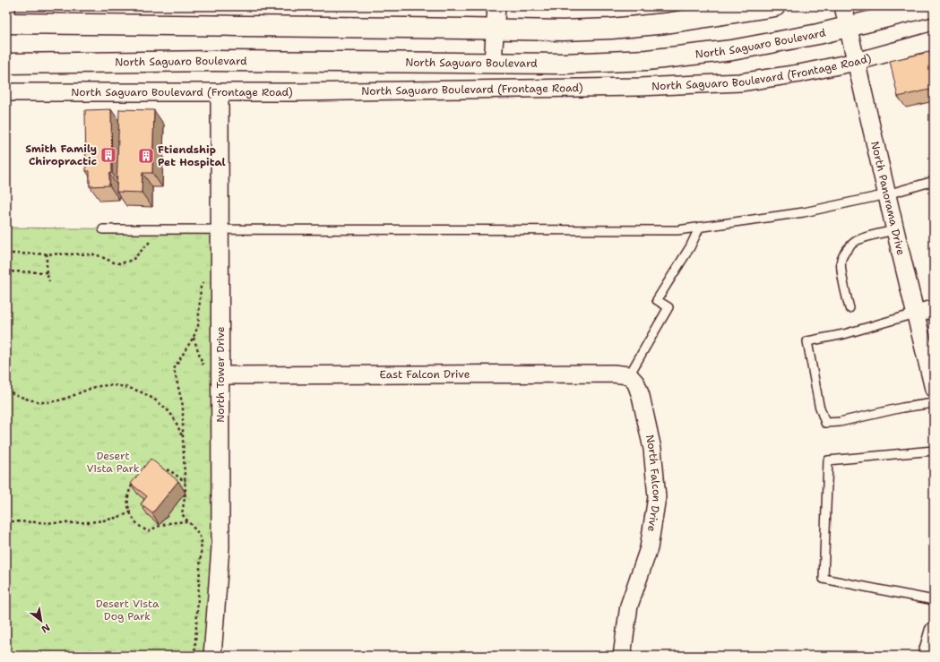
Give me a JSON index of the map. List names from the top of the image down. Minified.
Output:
{"streets":{"main road":["North Saguaro Boulevard"],"street":["North Saguaro Boulevard (Frontage Road)","North Panorama Drive","North Tower Drive","East Falcon Drive","North Falcon Drive"]},"crossings":[["North Saguaro Boulevard","North Panorama Drive"],["North Saguaro Boulevard (Frontage Road)","North Panorama Drive"],["North Saguaro Boulevard (Frontage Road)","North Tower Drive"],["North Tower Drive","East Falcon Drive"],["East Falcon Drive","North Falcon Drive"]],"parks":["Desert Vista Park","Desert Vista Dog Park"],"places":{"building":["Smith Family Chiropractic","Ftiendship Pet Hospital"]},"north":"bottom right"}
